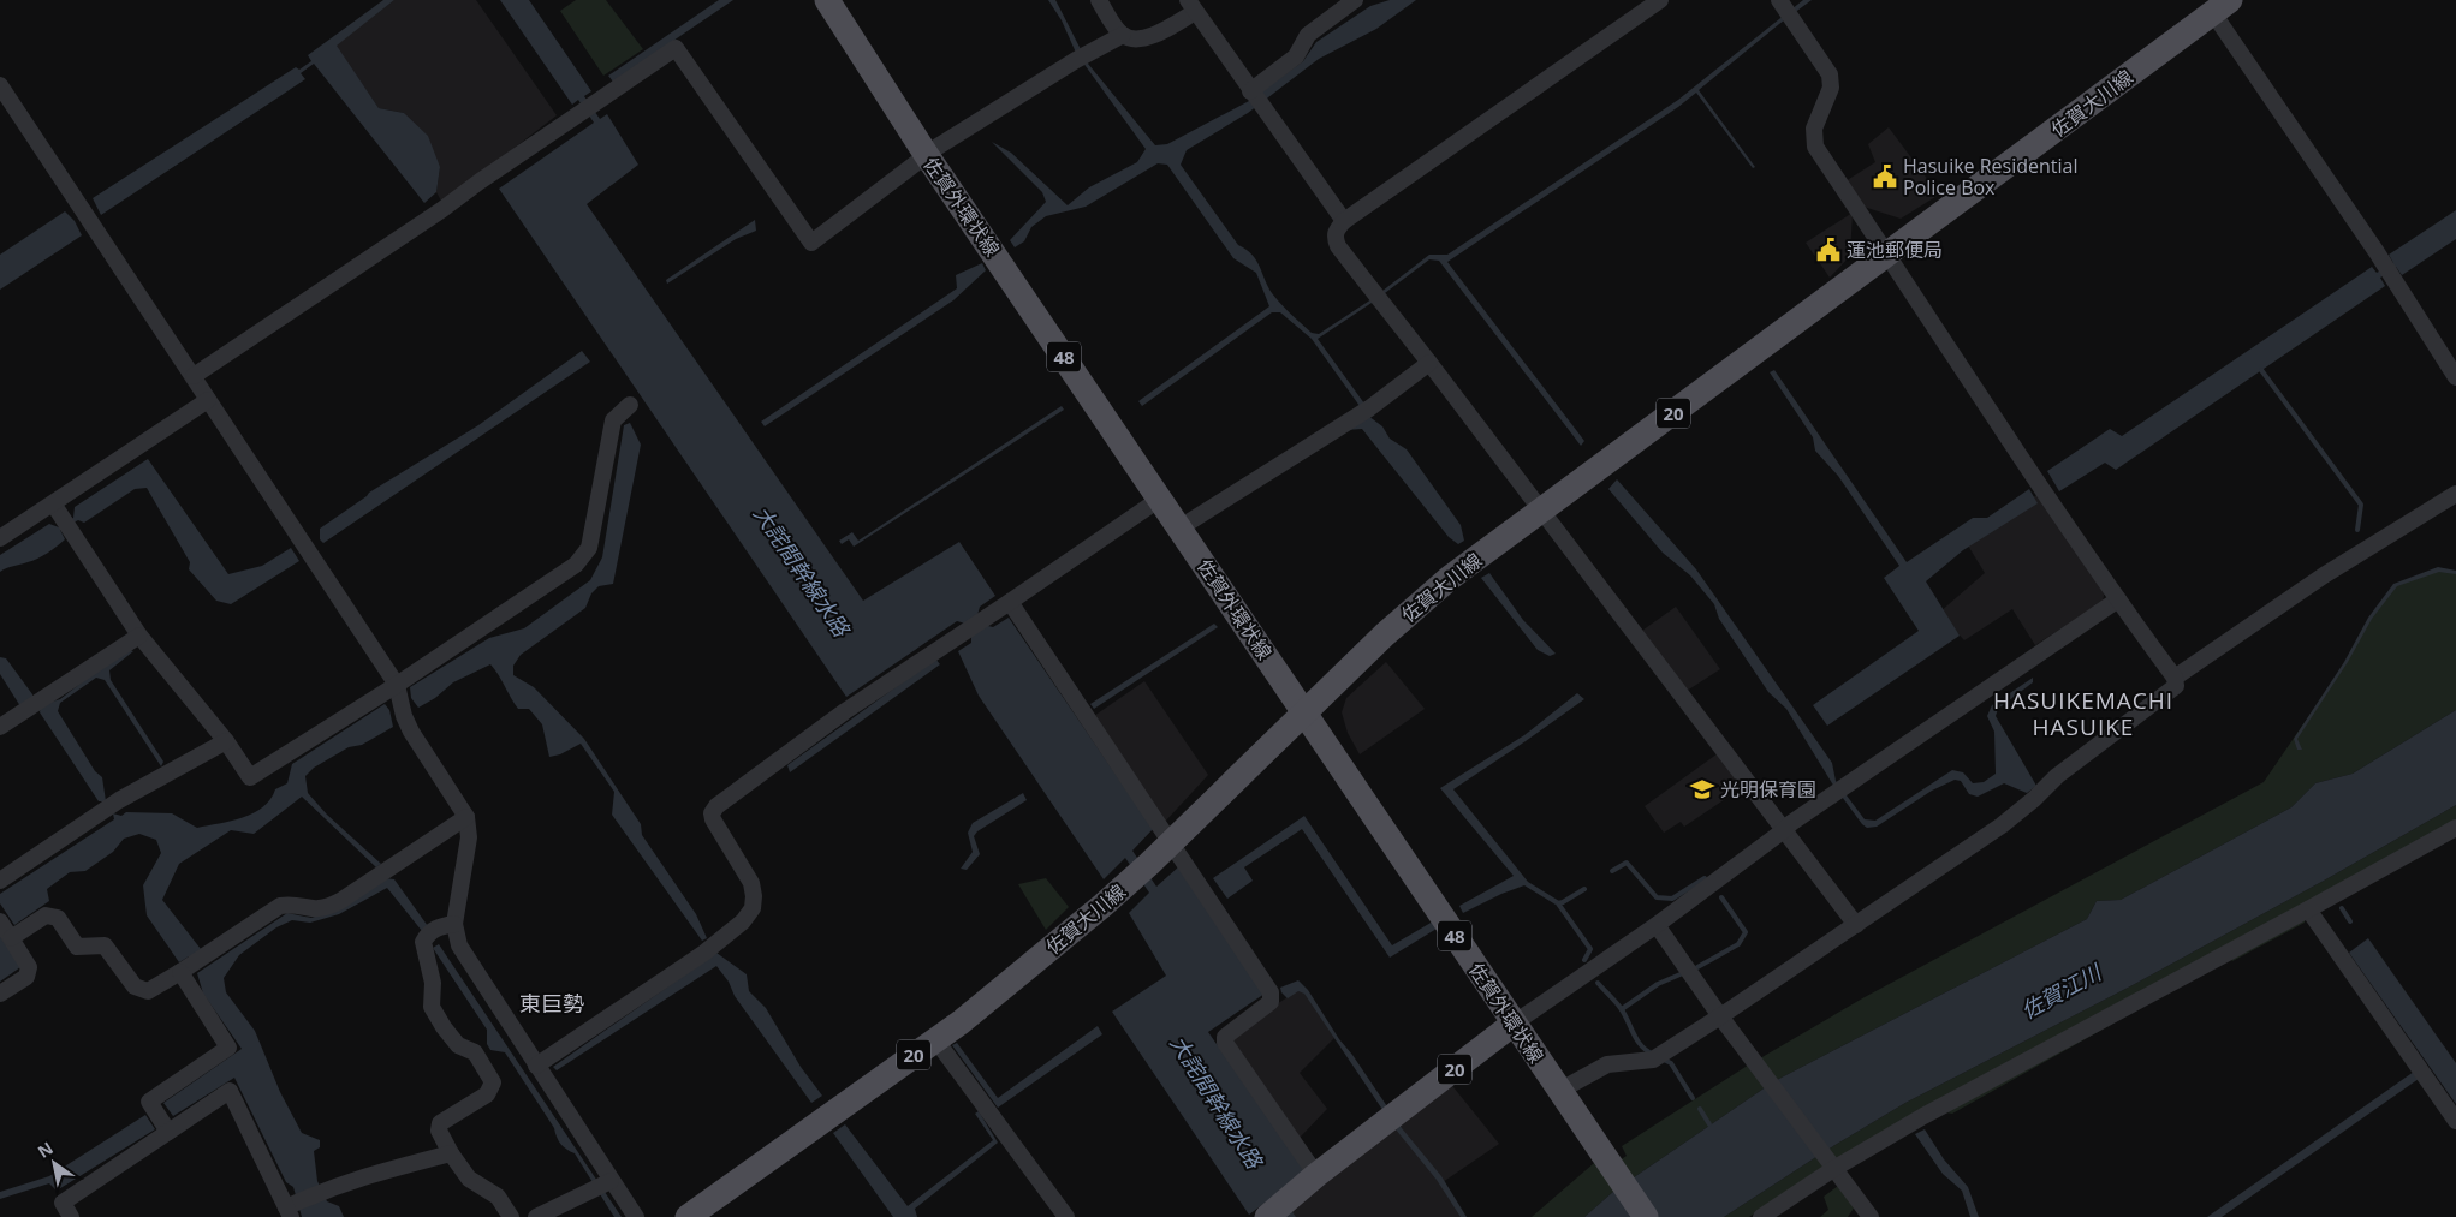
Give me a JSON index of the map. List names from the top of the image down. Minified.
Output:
{"streets":{"main road":["佐賀大川線","佐賀外環状線","48","20"]},"crossings":[["佐賀大川線","佐賀外環状線"],["佐賀外環状線","20"]],"districts":["HASUIKEMACHI HASUIKE","東巨勢"],"water":["大詫間幹線水路","佐賀江川"],"places":{"public building":["Hasuike Residential Police Box","蓮池郵便局"],"school or university":["光明保育園"]},"north":"top left"}
